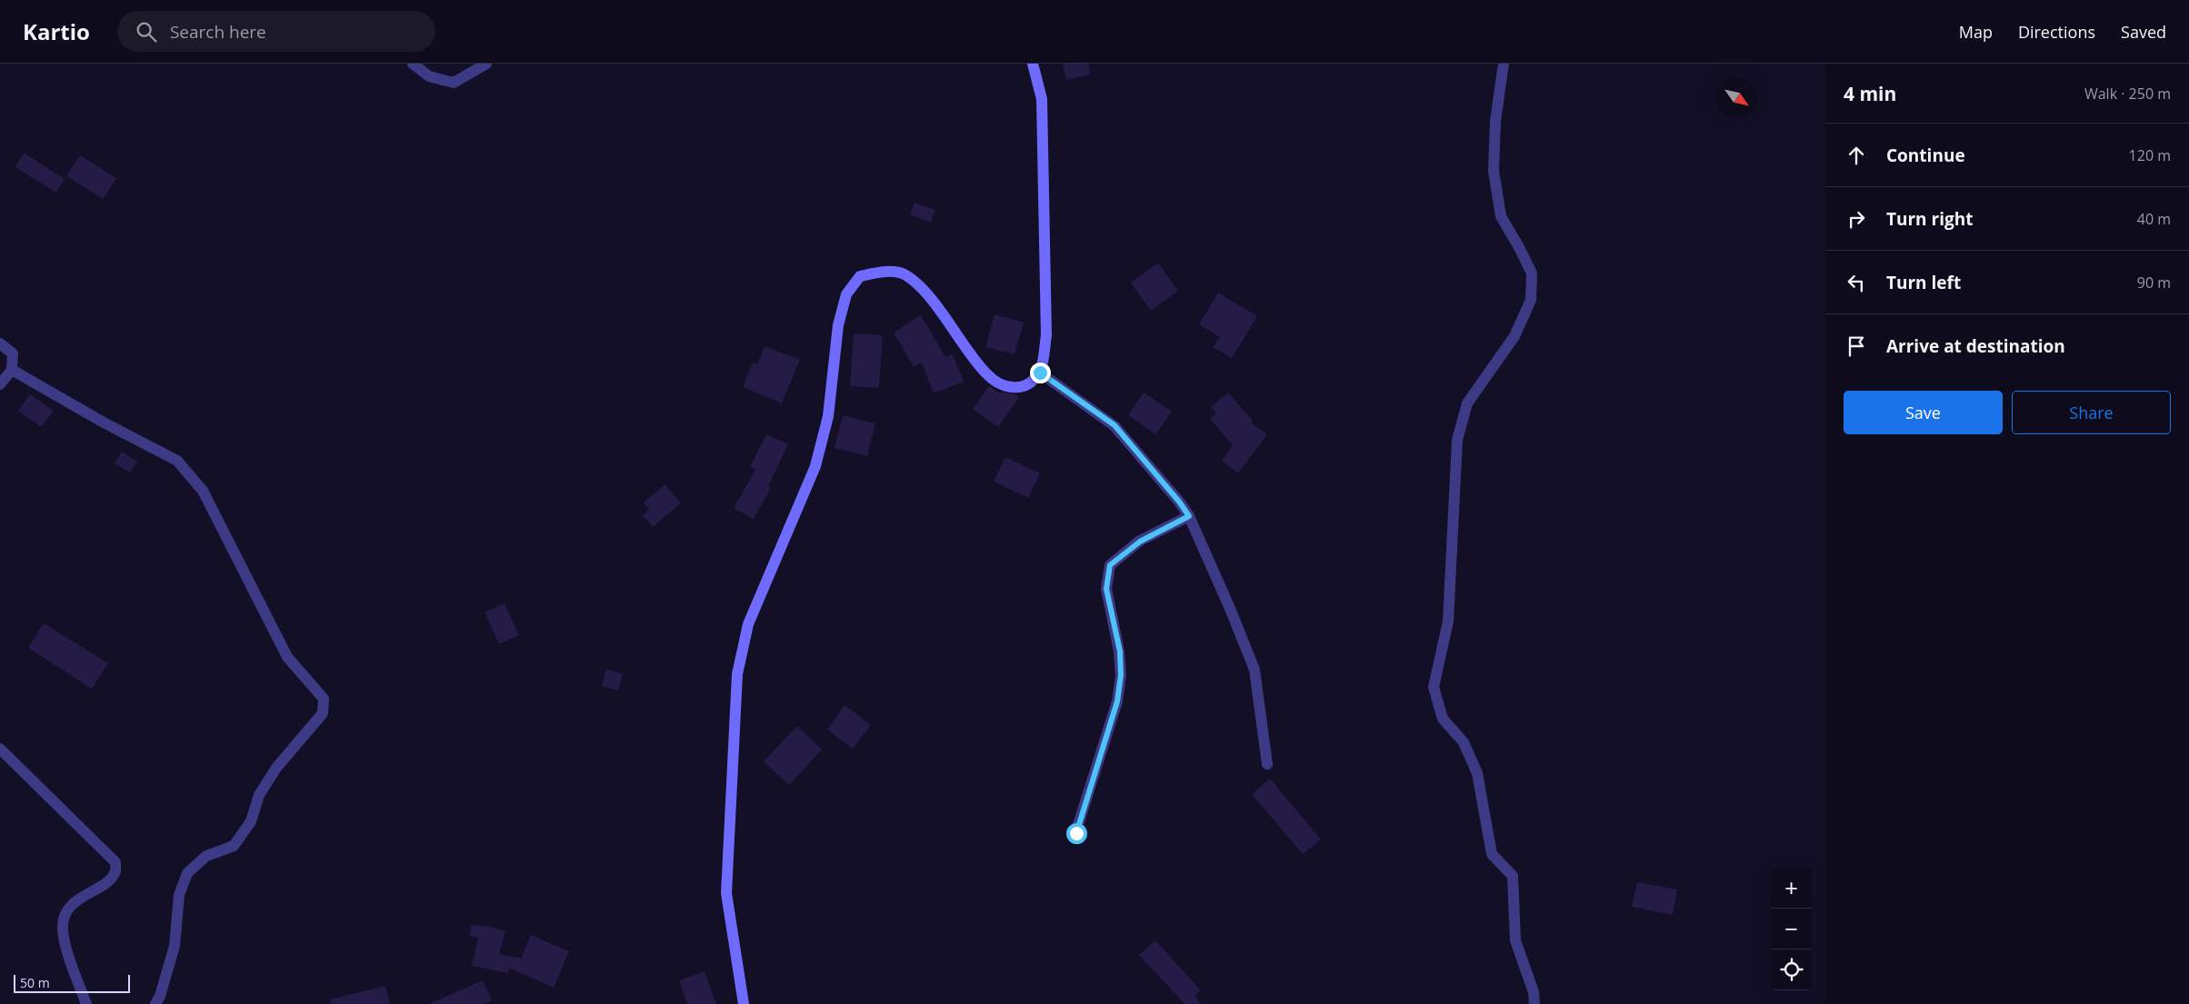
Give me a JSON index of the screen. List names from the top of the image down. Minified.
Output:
{"scale_bar":"50 m","north":"bottom right","page":{"header":"Kartio","search":"Search here","nav":["Map","Directions","Saved"],"heading":["4 min","Walk · 250 m"],"list":[["Continue","120 m"],["Turn right","40 m"],["Turn left","90 m"],"Arrive at destination"],"buttons":["Save","Share"],"map_buttons":["+","−"],"scale":"50 m"}}
